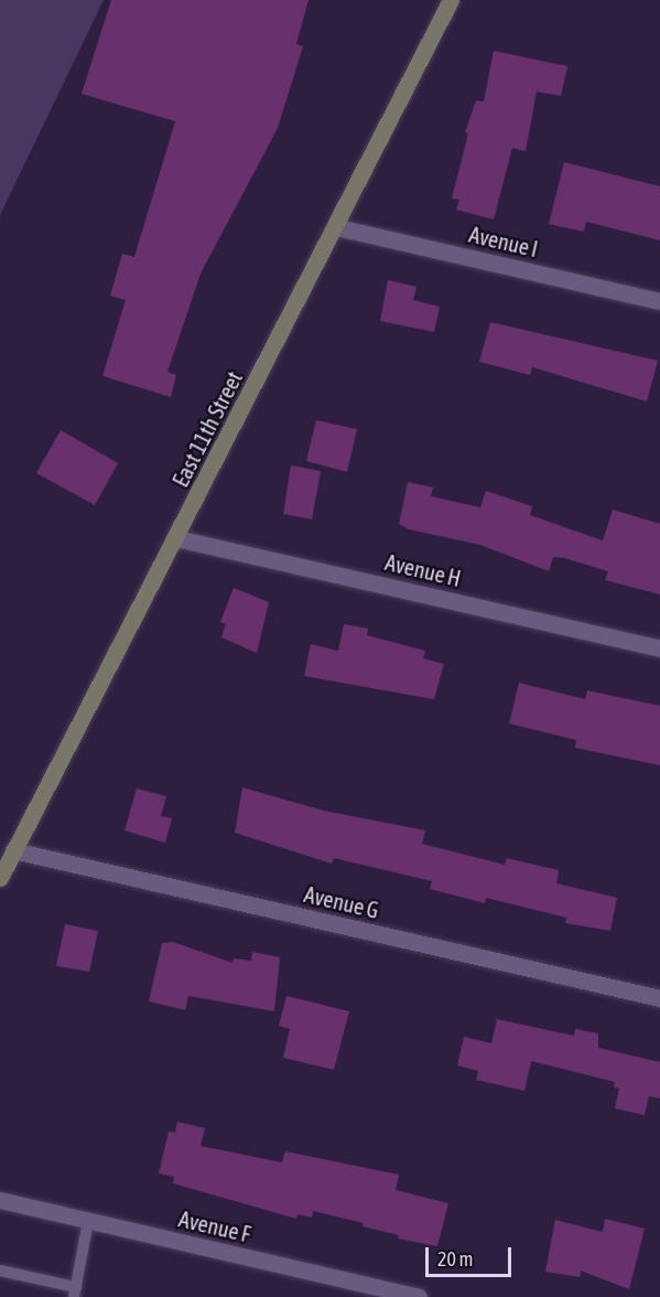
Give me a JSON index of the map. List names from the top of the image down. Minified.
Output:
{"streets":{"street":["Avenue I","East 11th Street","Avenue H","Avenue G","Avenue F"]},"crossings":[["Avenue I","East 11th Street"],["East 11th Street","Avenue H"],["East 11th Street","Avenue G"]],"scale_bar":"20 m"}
